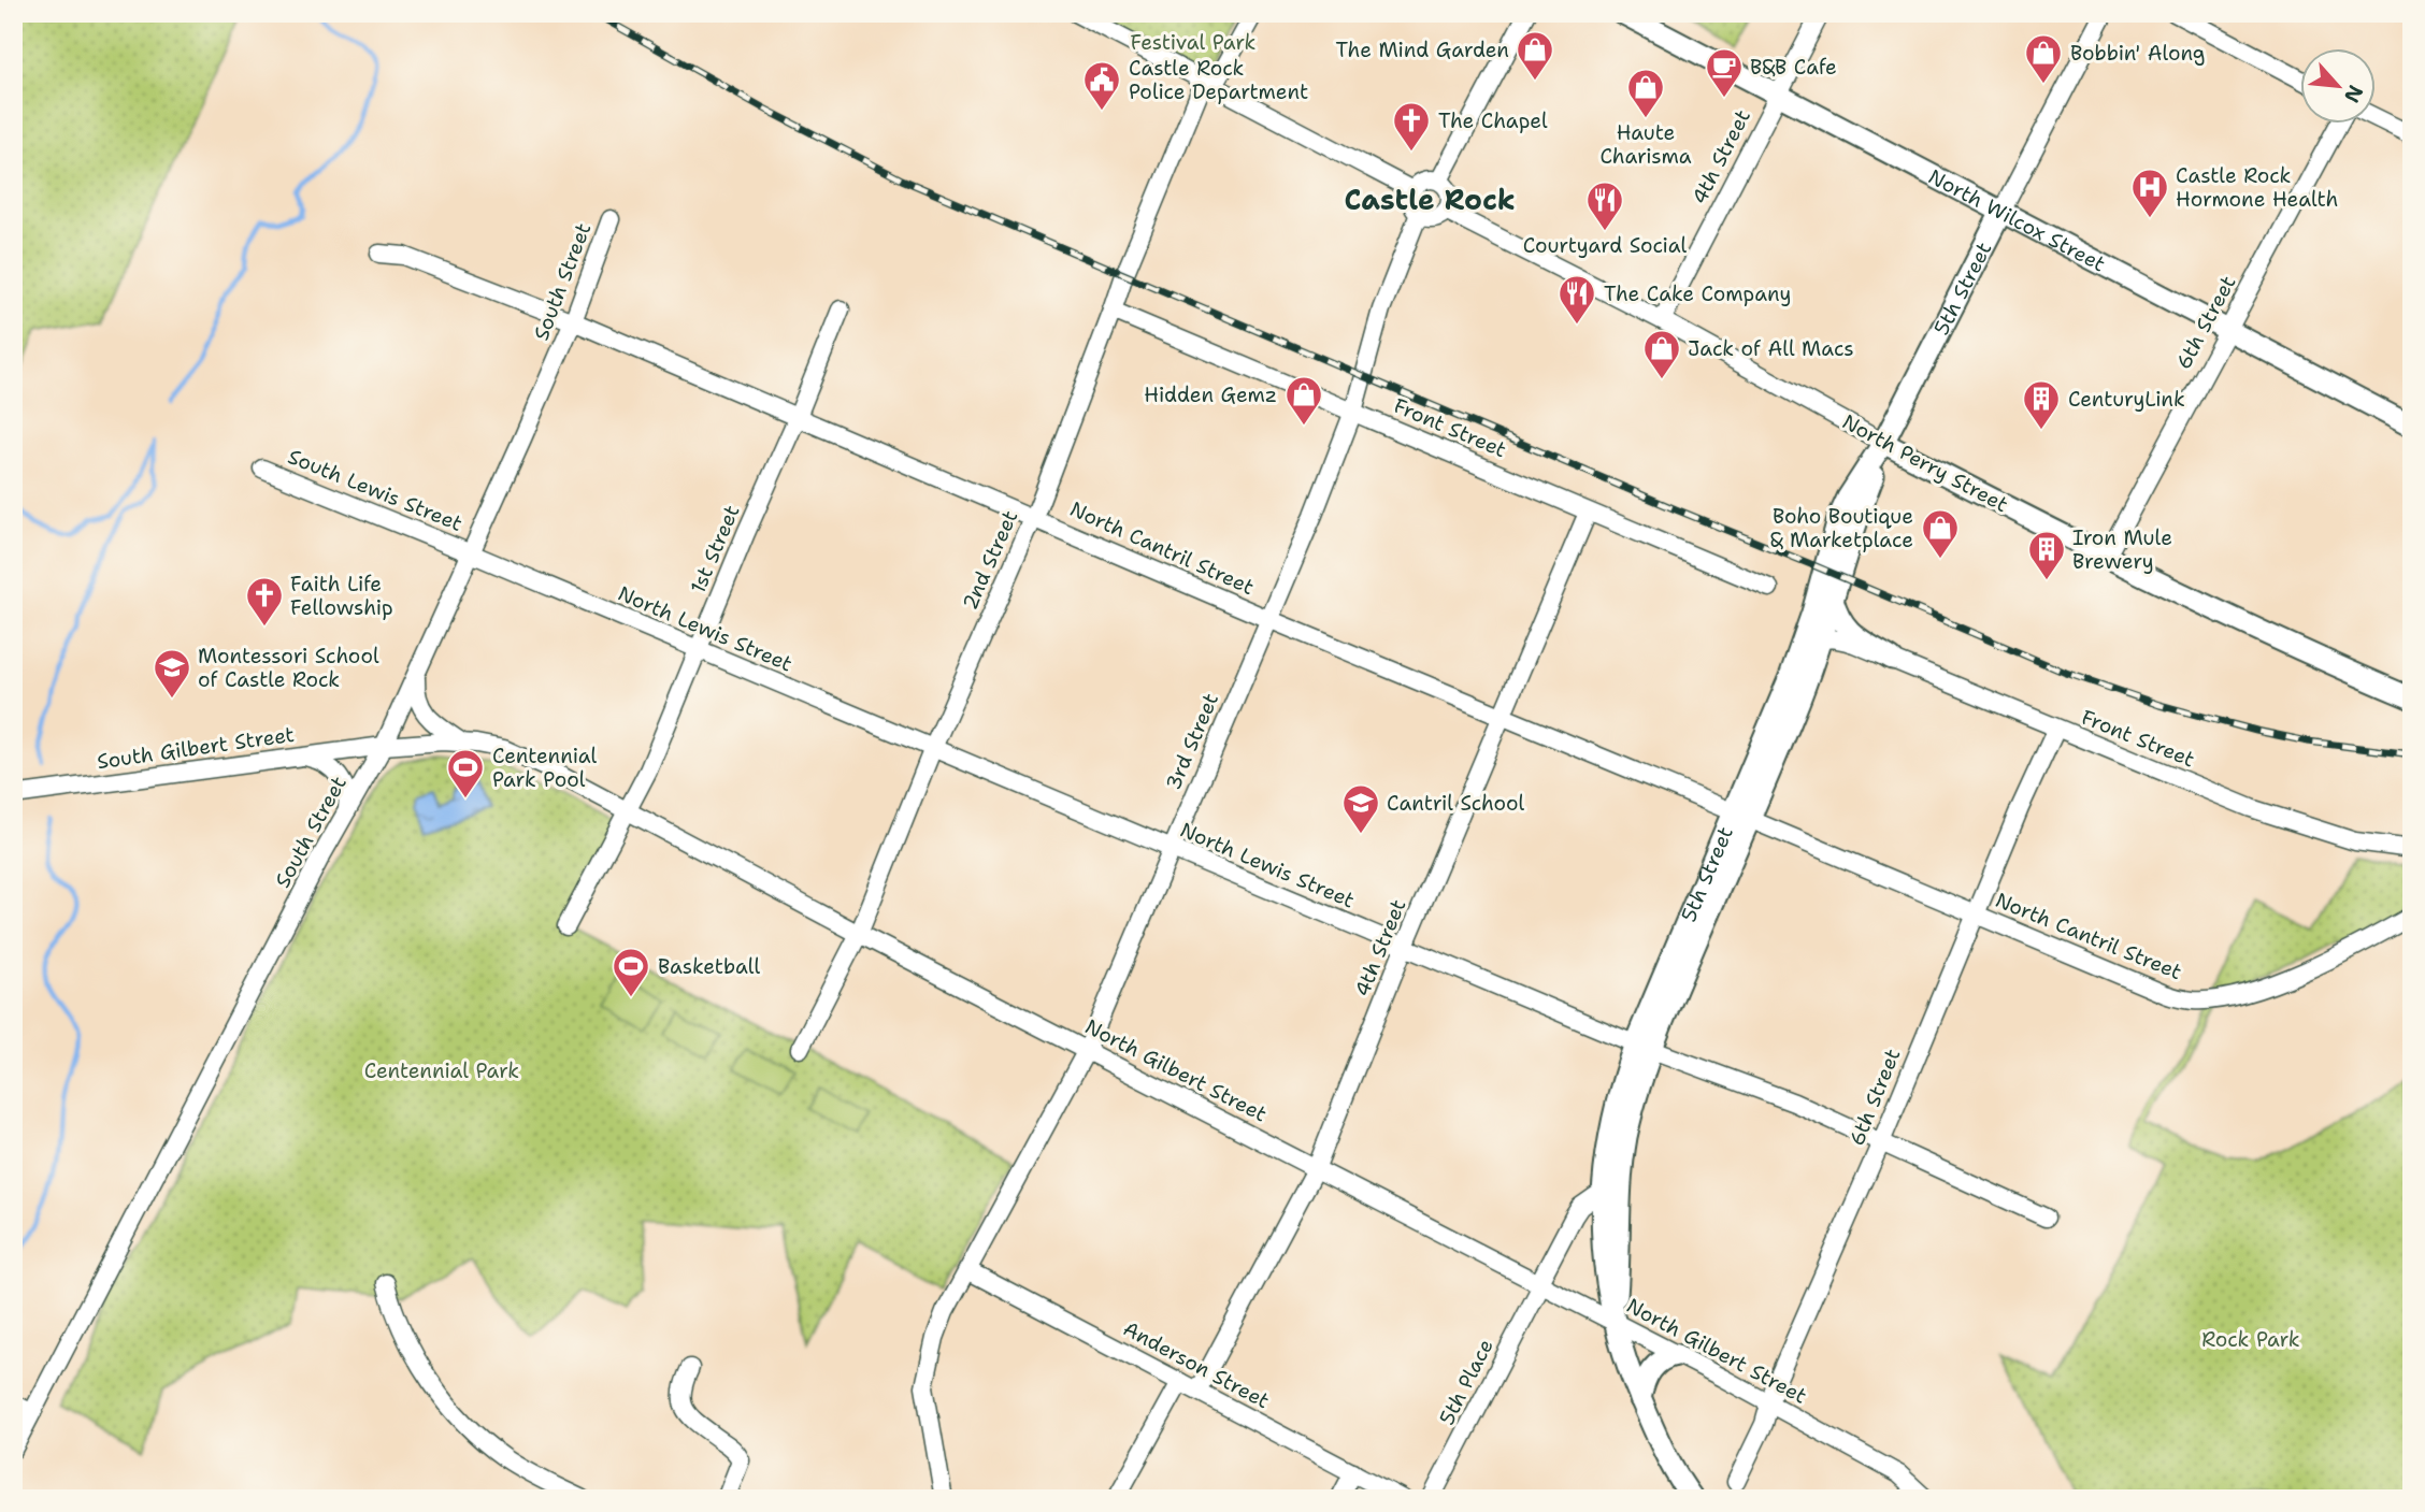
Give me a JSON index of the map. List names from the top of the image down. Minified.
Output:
{"streets":{"main road":["North Wilcox Street","5th Street","North Perry Street"],"street":["4th Street","South Street","6th Street","Front Street","South Lewis Street","North Cantril Street","1st Street","2nd Street","North Lewis Street","3rd Street","South Gilbert Street","North Gilbert Street","Anderson Street","5th Place"]},"crossings":[["4th Street","North Wilcox Street"],["4th Street","Front Street"],["4th Street","North Perry Street"],["4th Street","North Cantril Street"],["4th Street","North Lewis Street"],["4th Street","North Gilbert Street"],["4th Street","Anderson Street"],["North Wilcox Street","5th Street"],["North Wilcox Street","6th Street"],["South Street","South Lewis Street"],["South Street","North Cantril Street"],["South Street","North Lewis Street"],["South Street","South Gilbert Street"],["South Street","North Gilbert Street"],["5th Street","Front Street"],["5th Street","North Perry Street"],["5th Street","North Cantril Street"],["5th Street","North Lewis Street"],["5th Street","North Gilbert Street"],["5th Street","5th Place"],["6th Street","Front Street"],["6th Street","North Perry Street"],["6th Street","North Cantril Street"],["6th Street","North Lewis Street"],["6th Street","North Gilbert Street"],["Front Street","2nd Street"],["Front Street","3rd Street"],["North Perry Street","3rd Street"],["South Lewis Street","North Lewis Street"],["North Cantril Street","1st Street"],["North Cantril Street","2nd Street"],["North Cantril Street","3rd Street"],["1st Street","North Lewis Street"],["1st Street","North Gilbert Street"],["2nd Street","North Lewis Street"],["2nd Street","North Gilbert Street"],["North Lewis Street","3rd Street"],["3rd Street","North Gilbert Street"],["3rd Street","Anderson Street"],["South Gilbert Street","North Gilbert Street"],["North Gilbert Street","5th Place"]],"districts":["Castle Rock"],"parks":["Festival Park","Centennial Park","Rock Park"],"places":{"shop":["The Mind Garden","Bobbin' Along","Haute Charisma","Jack of All Macs","Hidden Gemz","Boho Boutique & Marketplace"],"cafe":["B&B Cafe"],"public building":["Castle Rock Police Department"],"church":["The Chapel","Faith Life Fellowship"],"hospital":["Castle Rock Hormone Health"],"restaurant":["Courtyard Social","The Cake Company"],"building":["CenturyLink","Iron Mule Brewery"],"school or university":["Montessori School of Castle Rock","Cantril School"],"sports":["Centennial Park Pool","Basketball"]},"north":"bottom right"}
